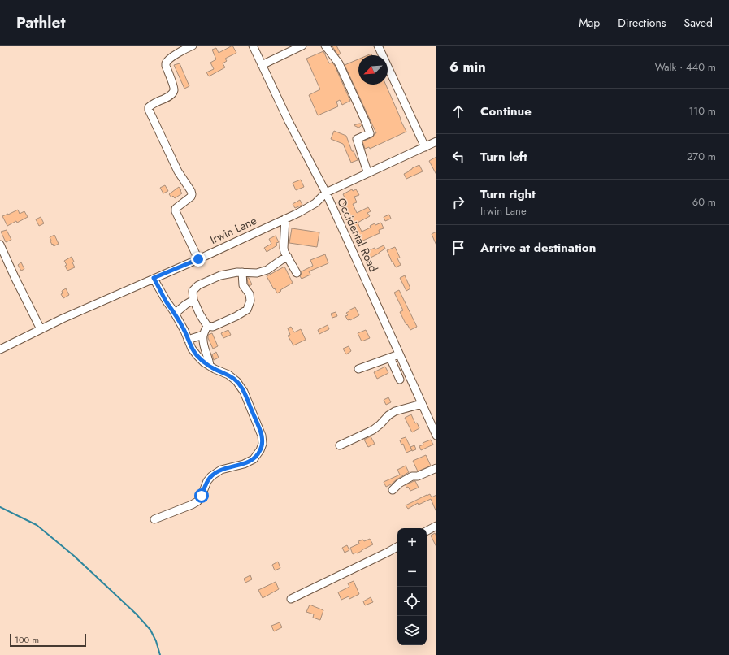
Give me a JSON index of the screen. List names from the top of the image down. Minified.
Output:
{"streets":{"street":["Irwin Lane","Occidental Road"]},"crossings":[["Irwin Lane","Occidental Road"]],"scale_bar":"100 m","north":"bottom left","page":{"header":"Pathlet","nav":["Map","Directions","Saved"],"heading":["6 min","Walk · 440 m"],"list":[["Continue","110 m"],["Turn left","270 m"],["Turn right","Irwin Lane","60 m"],"Arrive at destination"],"map_buttons":["+","−"],"scale":"100 m"}}
